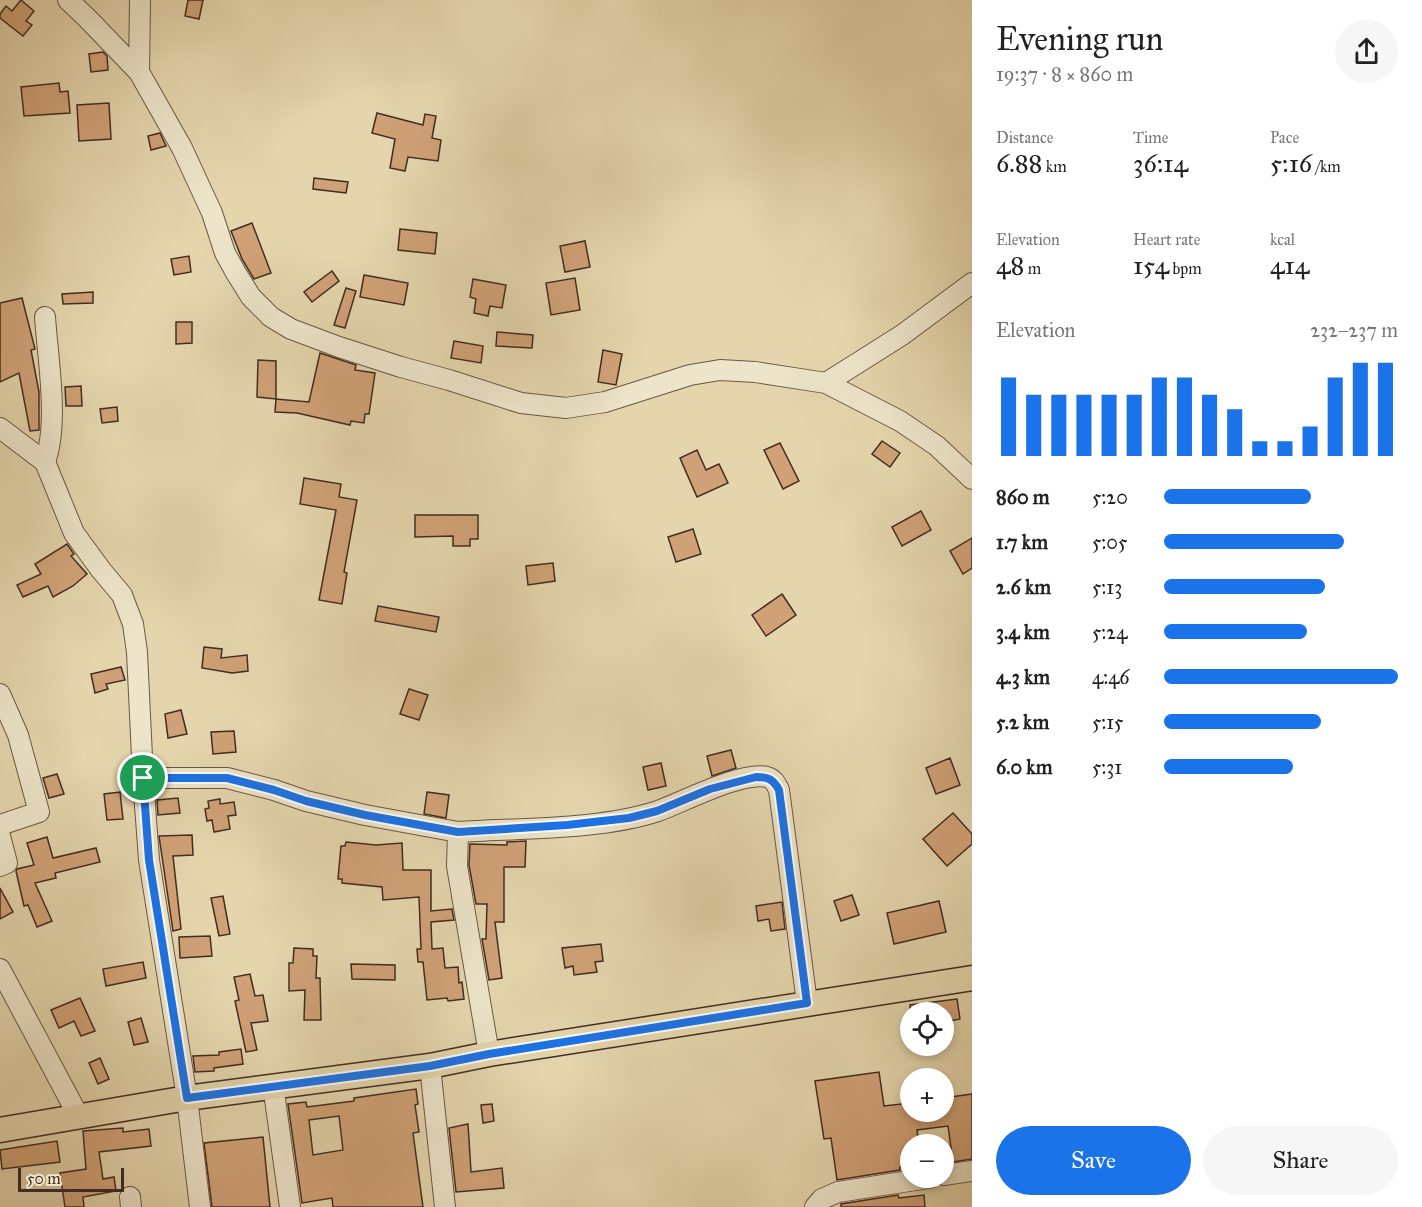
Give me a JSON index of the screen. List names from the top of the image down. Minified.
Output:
{"scale_bar":"50 m","page":{"heading":["Evening run","19:37 · 8 × 860 m"],"stats":[["Distance","6.88 km"],["Time","36:14"],["Pace","5:16 /km"],["Elevation","48 m"],["Heart rate","154 bpm"],["kcal","414"]],"chart":["Elevation","232–237 m"],"list":[{"name":"860 m","note":"5:20"},{"name":"1.7 km","note":"5:05"},{"name":"2.6 km","note":"5:13"},{"name":"3.4 km","note":"5:24"},{"name":"4.3 km","note":"4:46"},{"name":"5.2 km","note":"5:15"},{"name":"6.0 km","note":"5:31"}],"map_buttons":["+","−"],"buttons":["Save","Share"],"scale":"50 m"}}
